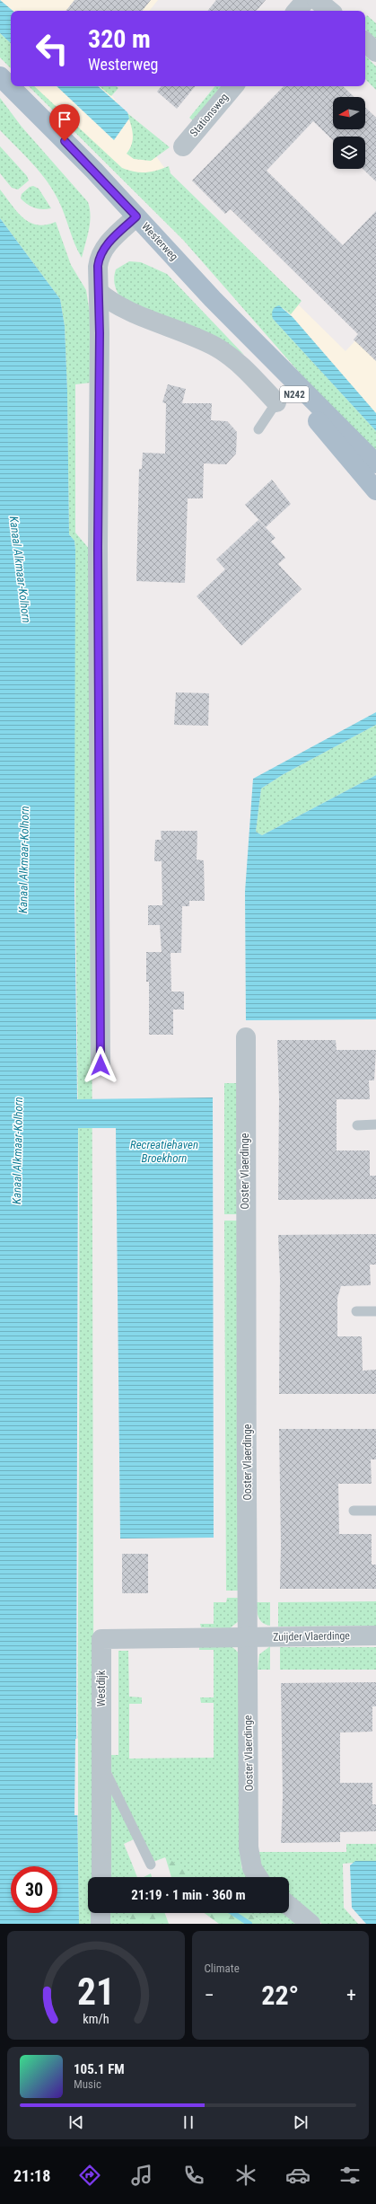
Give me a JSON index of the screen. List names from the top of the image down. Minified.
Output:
{"streets":{"main road":["Westerweg","N242"],"street":["Stationsweg","Ooster Vlaerdinge","Zuijder Vlaerdinge","Westdijk"]},"crossings":[["Ooster Vlaerdinge","Zuijder Vlaerdinge"],["Ooster Vlaerdinge","Westdijk"],["Zuijder Vlaerdinge","Westdijk"]],"water":["Kanaal Alkmaar-Kolhorn","Recreatiehaven Broekhorn"],"north":"left","page":{"turn":["320 m","Westerweg"],"limit":"30","trip":"21:19 · 1 min · 360 m","tile":"Climate","heat":["−","22°","+"],"song":["105.1 FM","Music"],"tabs":"21:18","gauge":["21","km/h"]}}
